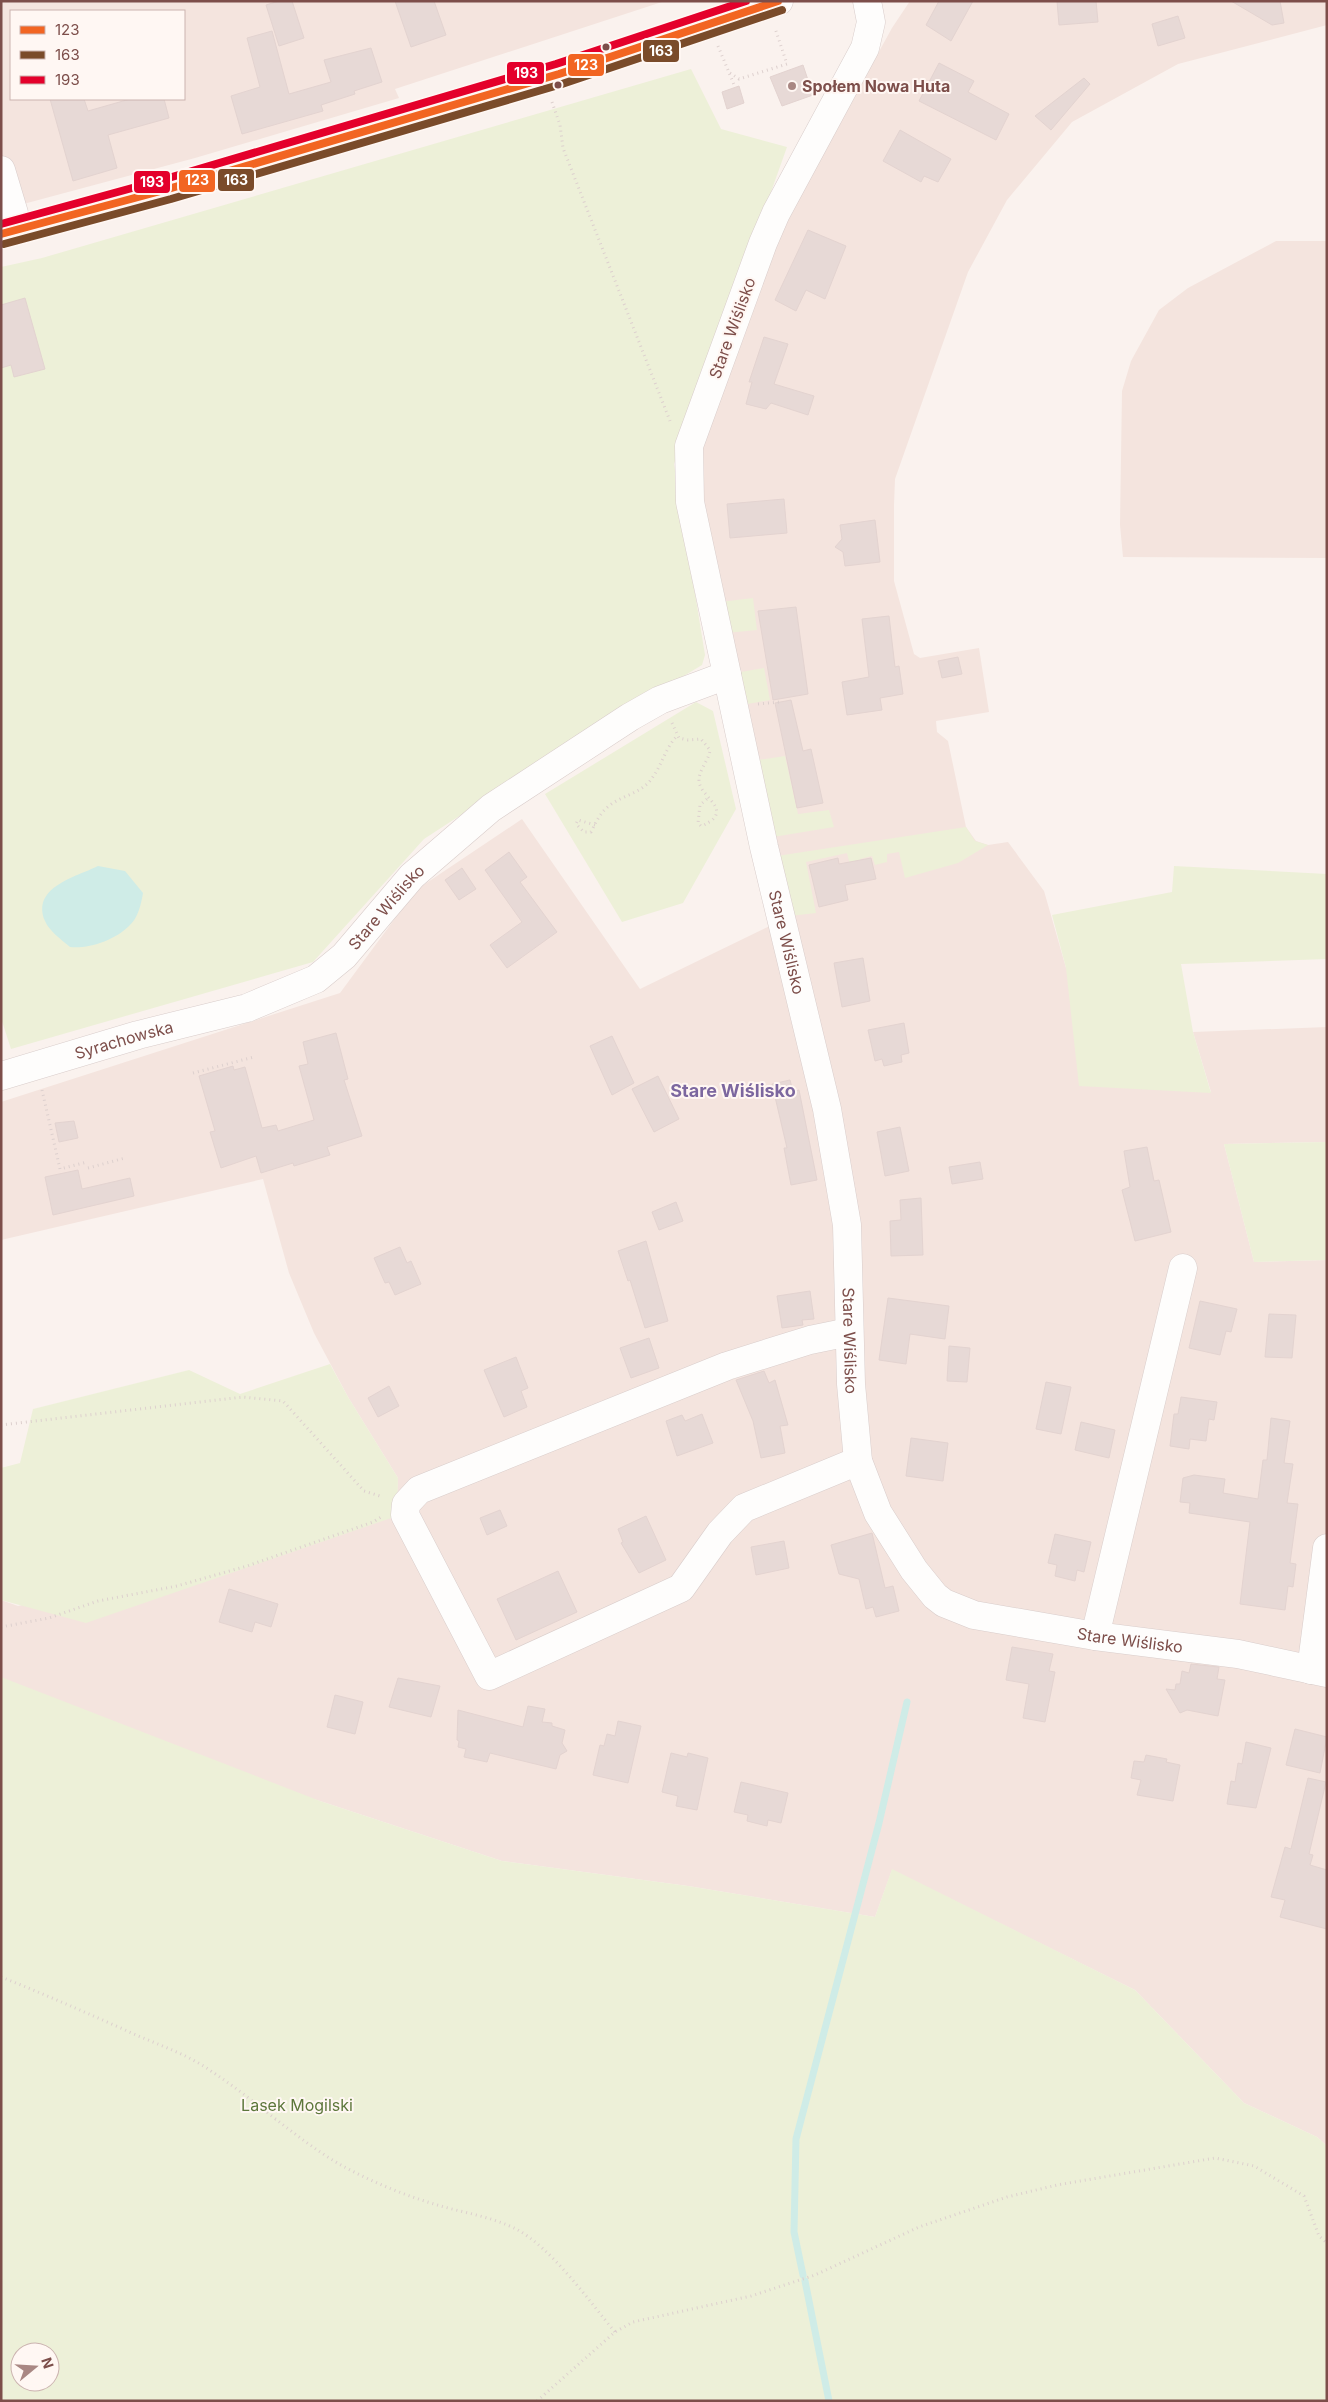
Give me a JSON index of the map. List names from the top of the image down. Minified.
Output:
{"streets":{"street":["Stare Wiślisko","Syrachowska"]},"crossings":[["Stare Wiślisko","Syrachowska"]],"districts":["Stare Wiślisko"],"parks":["Lasek Mogilski"],"places":["Społem Nowa Huta"],"lines":["transit line 123","transit line 193","transit line 163"],"legend":["123","163","193"],"north":"right"}
